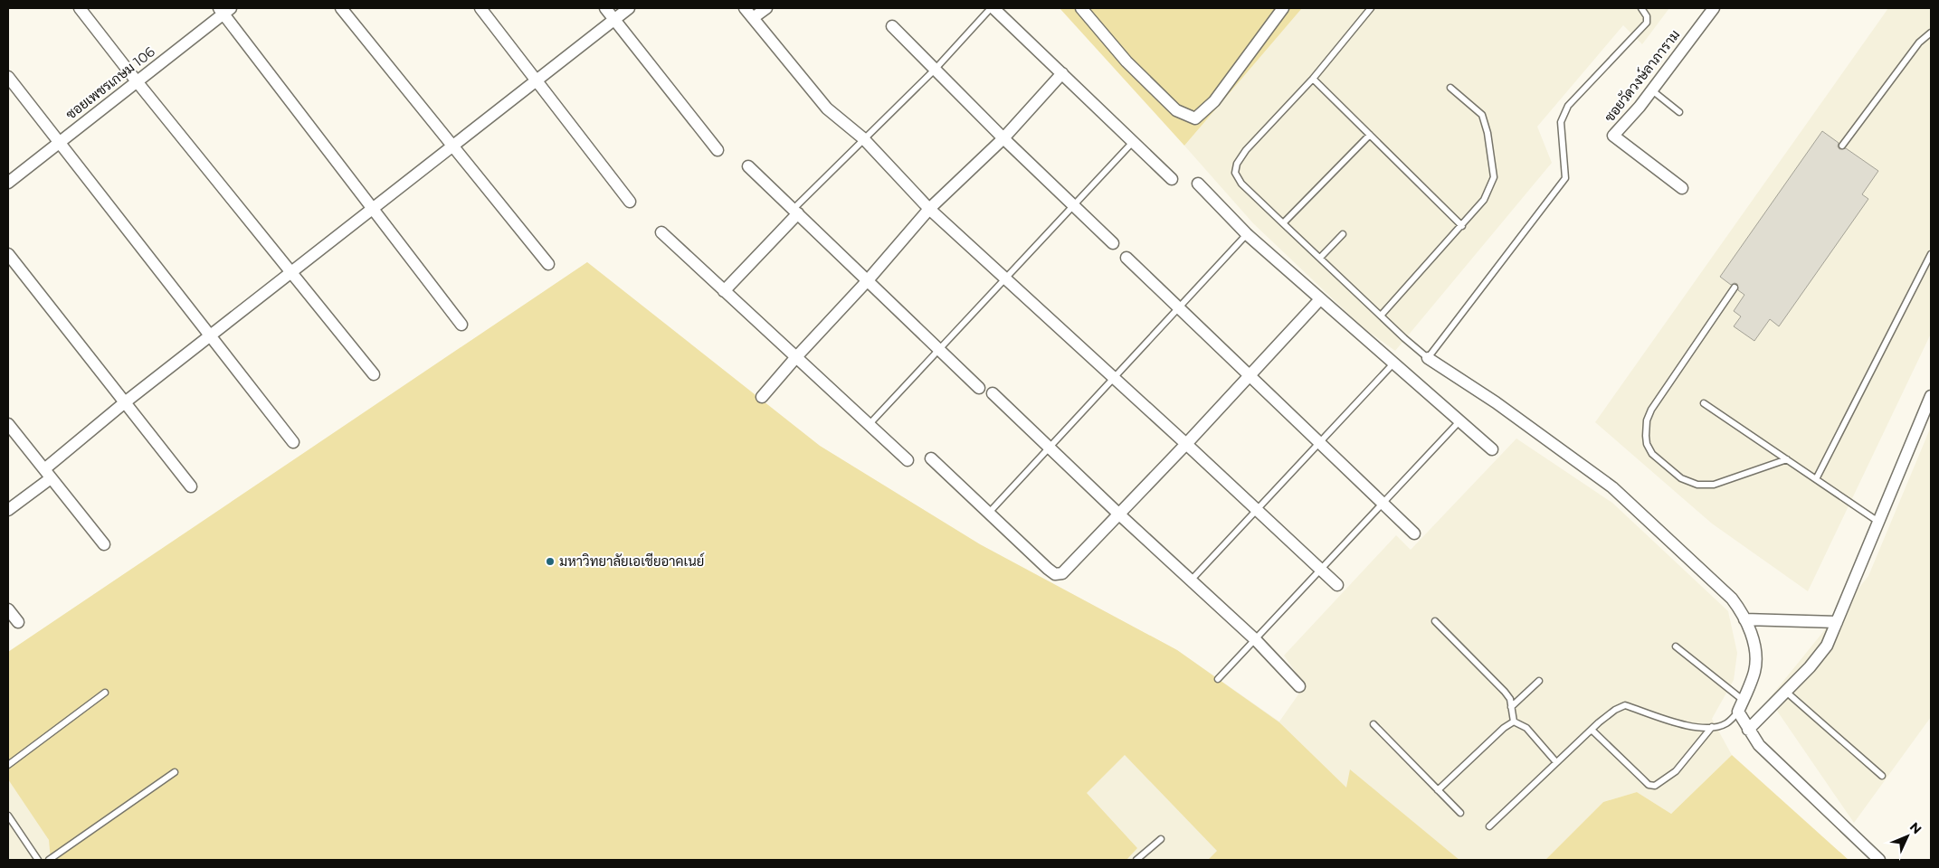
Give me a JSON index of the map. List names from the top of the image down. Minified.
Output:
{"streets":{"street":["ซอยวัดวงษ์ลาภาราม","ซอยเพชรเกษม 106"]},"places":["มหาวิทยาลัยเอเชียอาคเนย์"],"north":"top right"}
